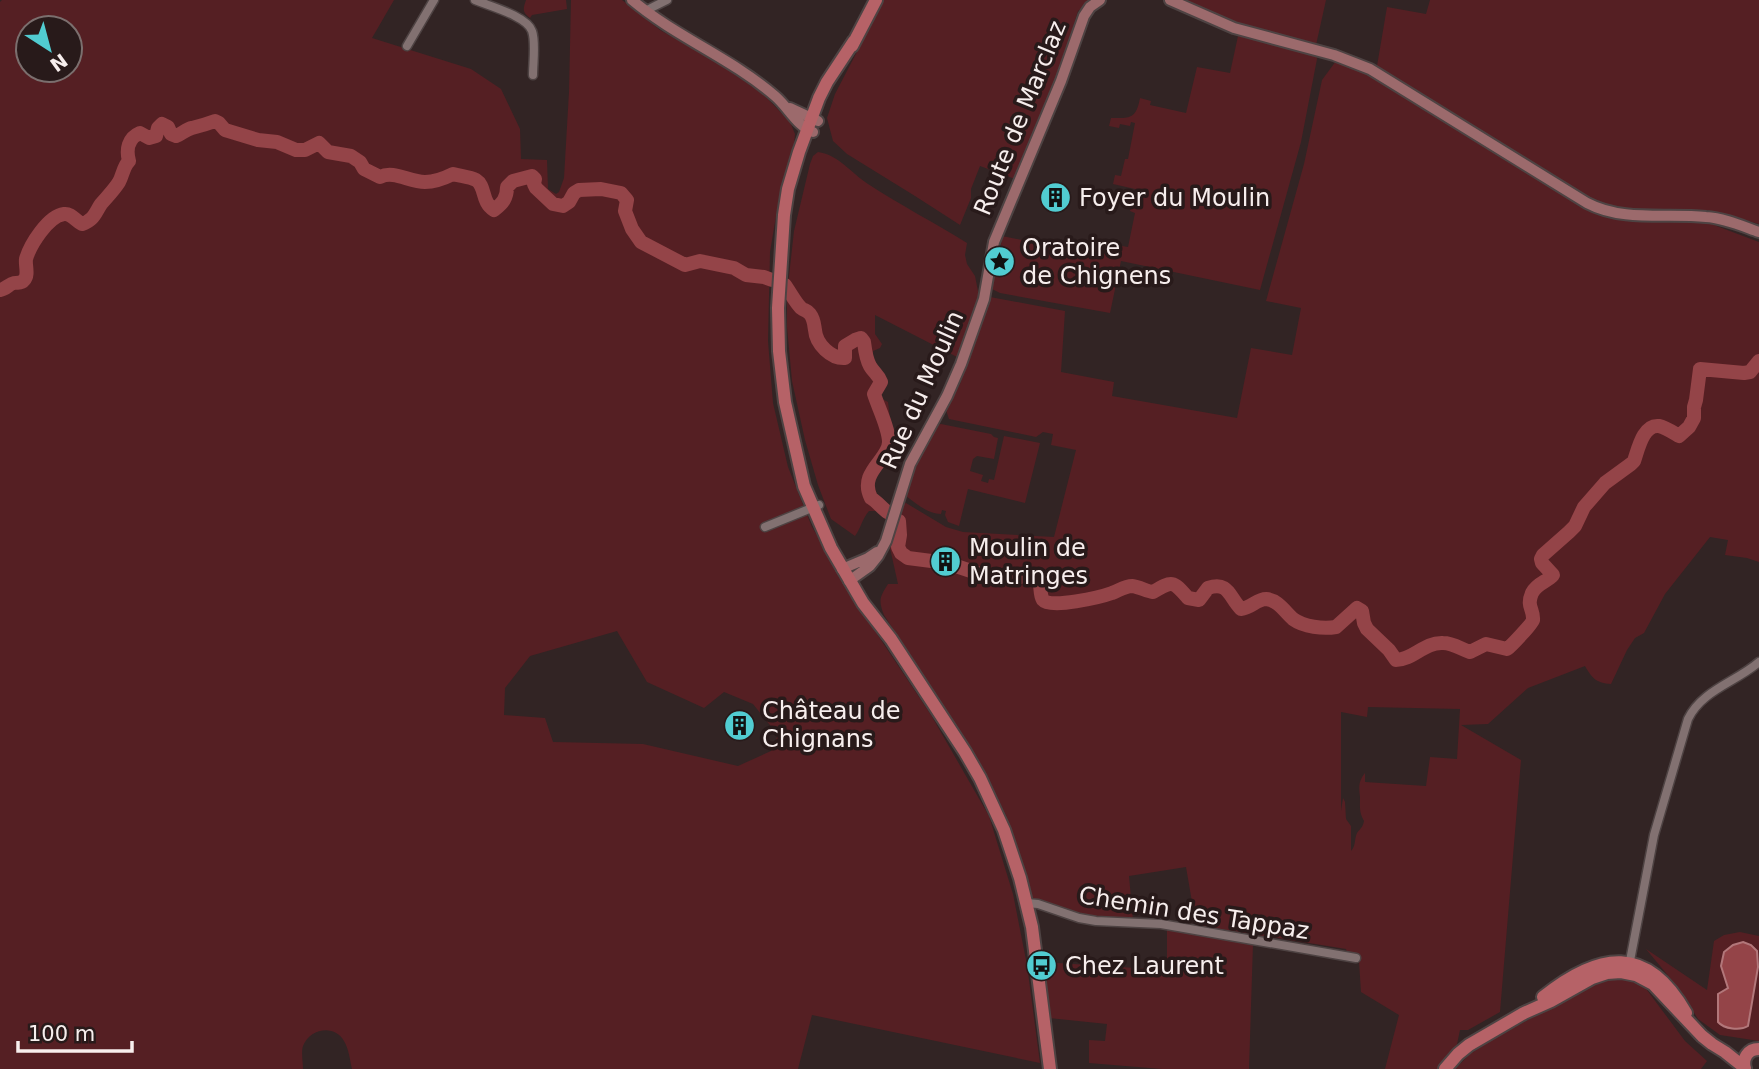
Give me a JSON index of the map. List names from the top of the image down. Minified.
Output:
{"streets":{"street":["Route de Marclaz","Rue du Moulin","Chemin des Tappaz"]},"crossings":[["Route de Marclaz","Rue du Moulin"]],"places":{"building":["Foyer du Moulin","Moulin de Matringes","Château de Chignans"],"place":["Oratoire de Chignens"],"bus stop":["Chez Laurent"]},"scale_bar":"100 m","north":"bottom right"}
